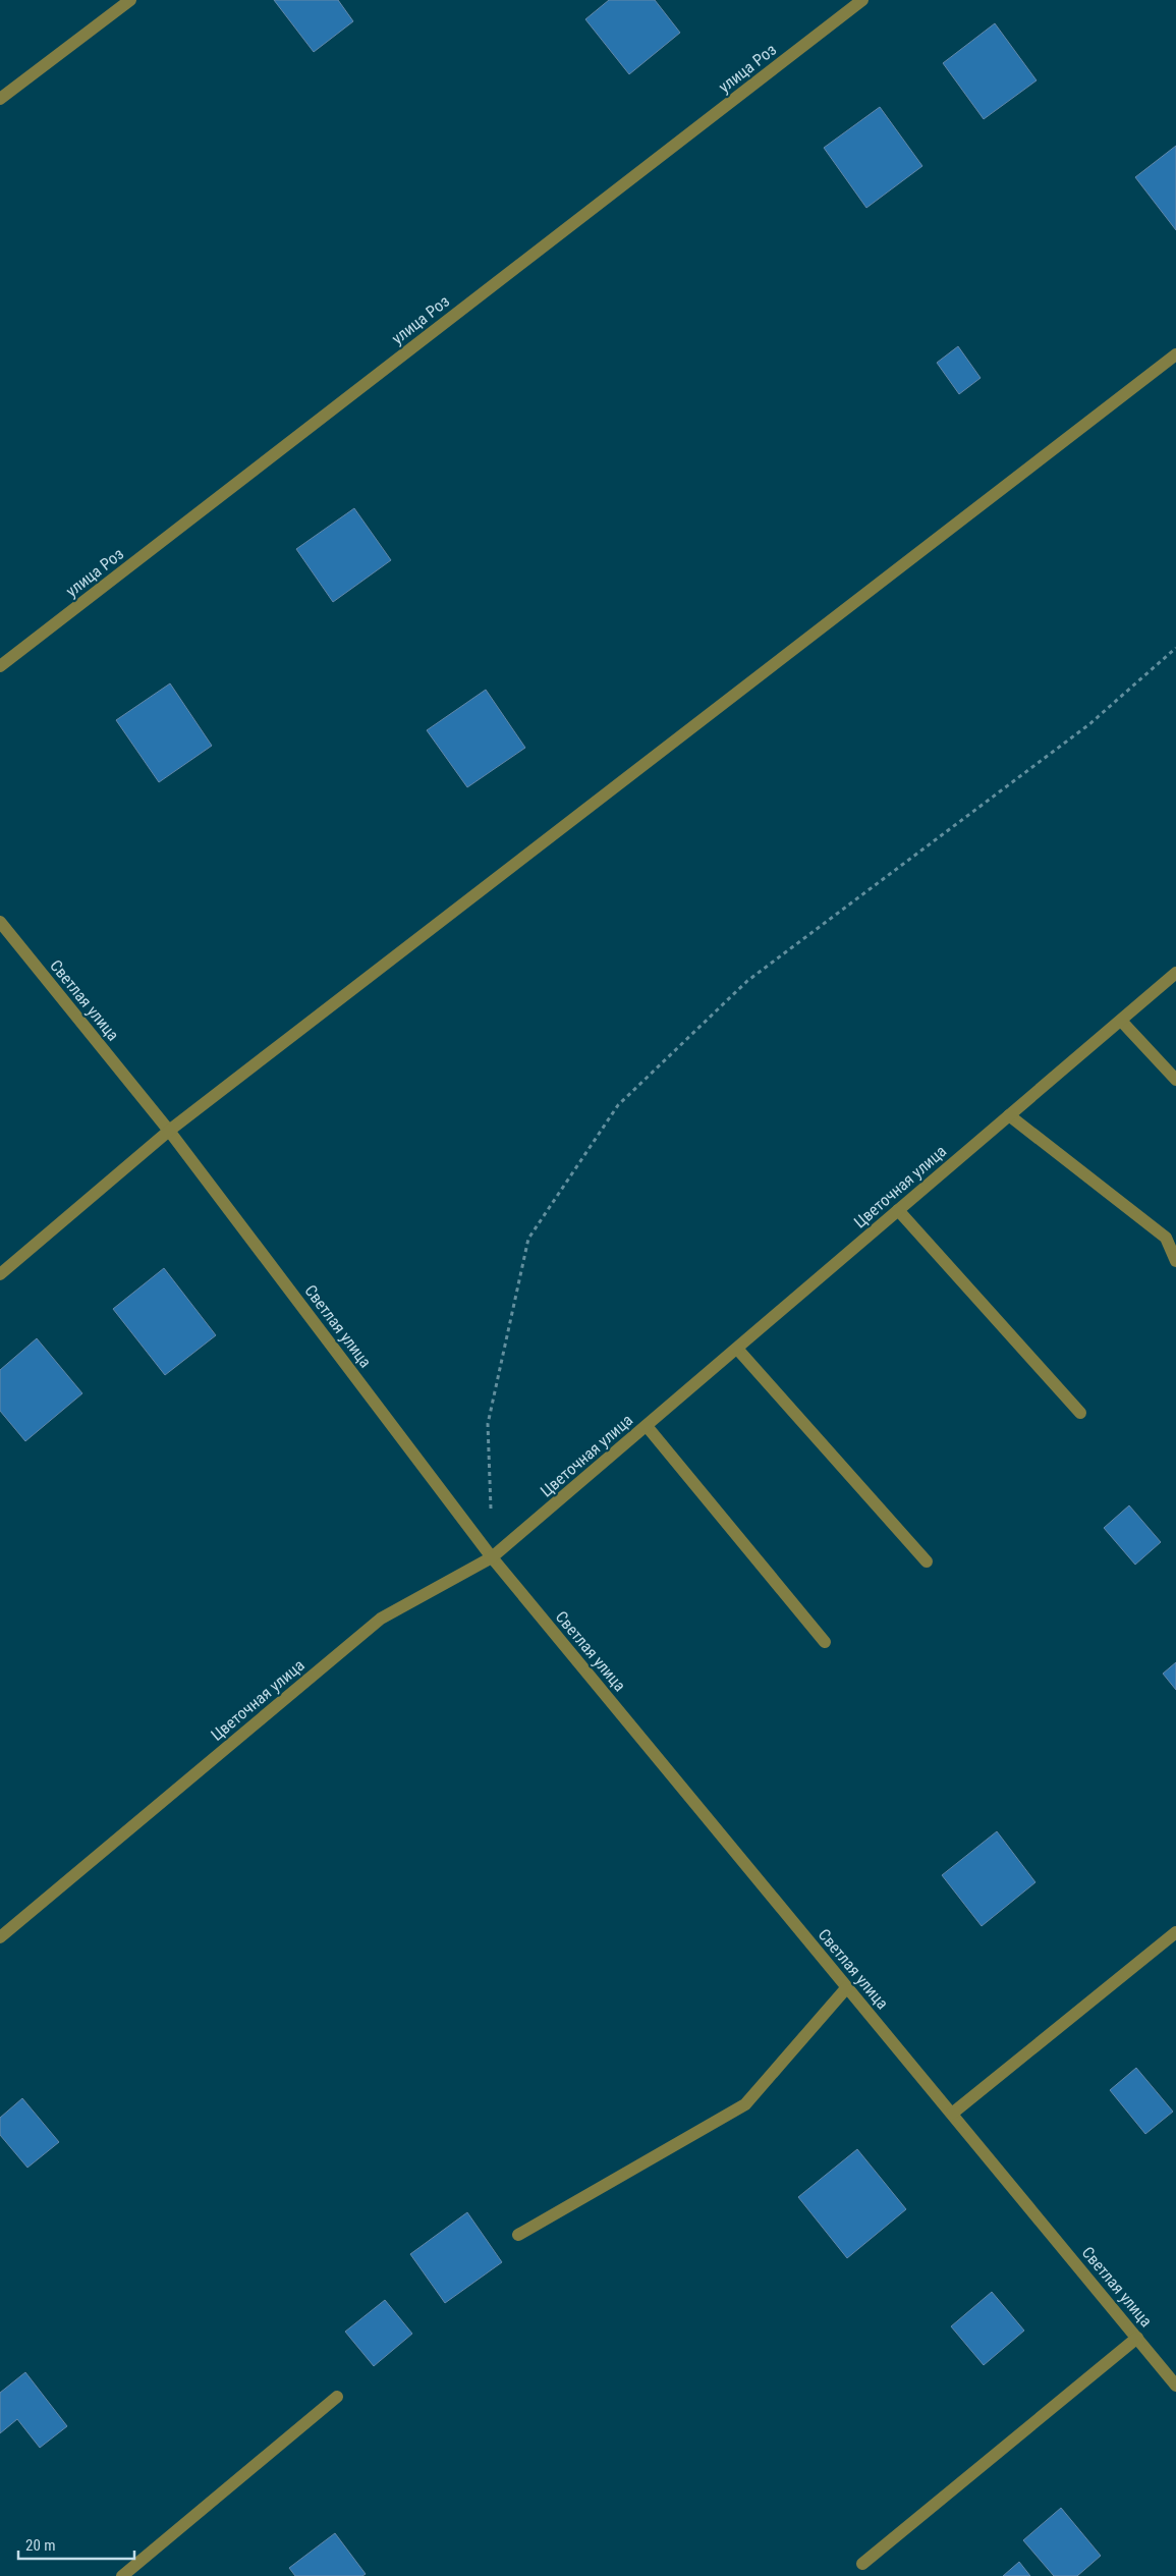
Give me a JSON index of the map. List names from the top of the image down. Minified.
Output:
{"streets":{"street":["улица Роз","Светлая улица","Цветочная улица"]},"crossings":[["Светлая улица","Цветочная улица"]],"scale_bar":"20 m"}
